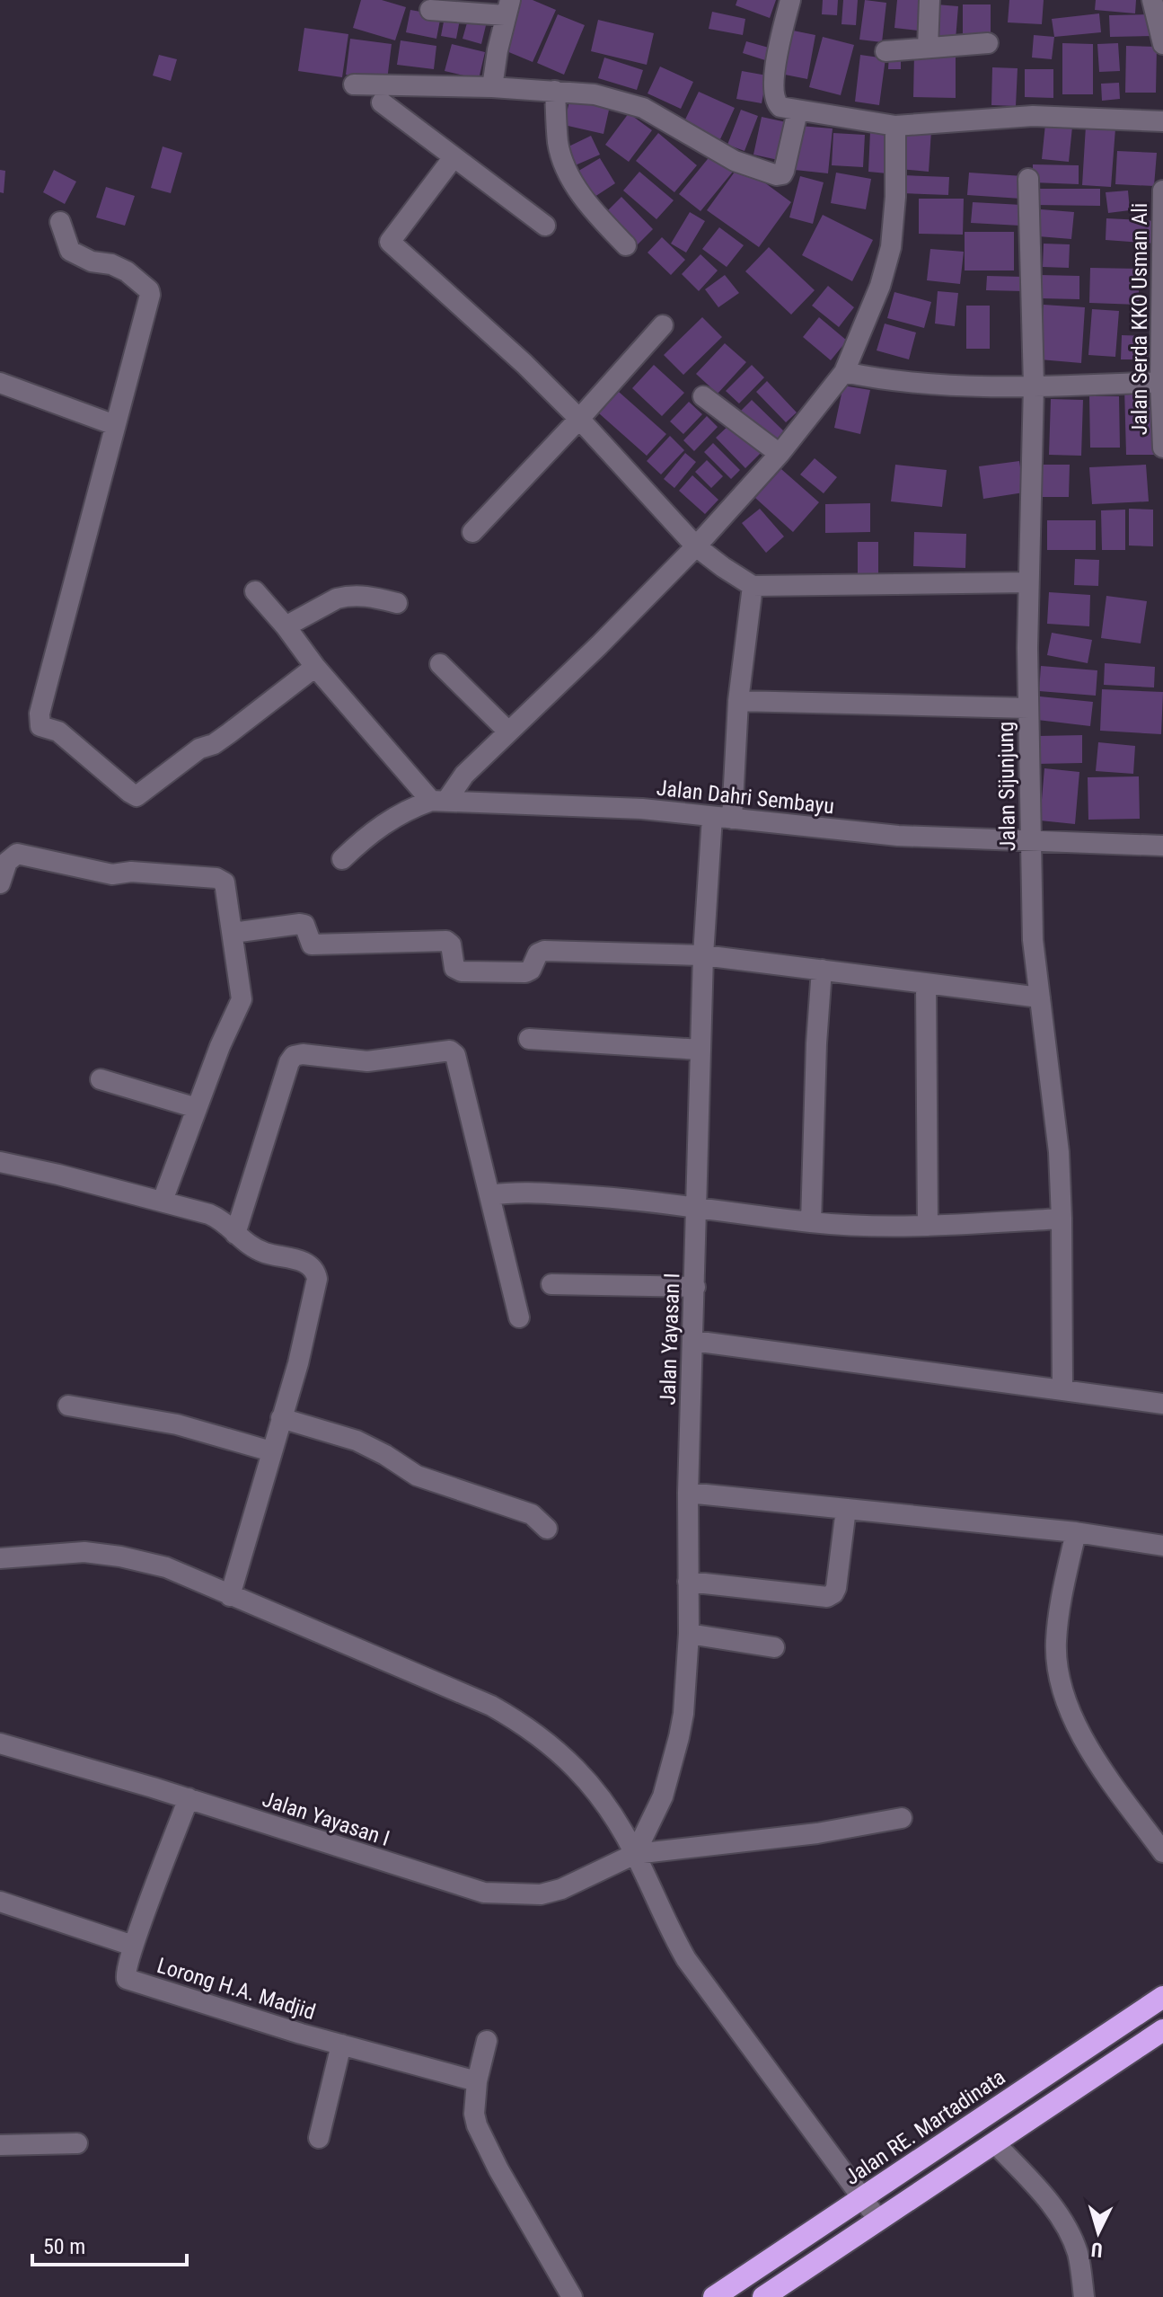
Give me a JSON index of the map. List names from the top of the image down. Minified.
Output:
{"streets":{"highway":["Jalan RE. Martadinata"],"street":["Jalan Serda KKO Usman Ali","Jalan Sijunjung","Jalan Dahri Sembayu","Jalan Yayasan I","Lorong H.A. Madjid"]},"crossings":[["Jalan Sijunjung","Jalan Dahri Sembayu"],["Jalan Dahri Sembayu","Jalan Yayasan I"],["Jalan Yayasan I","Lorong H.A. Madjid"]],"scale_bar":"50 m","north":"bottom"}
